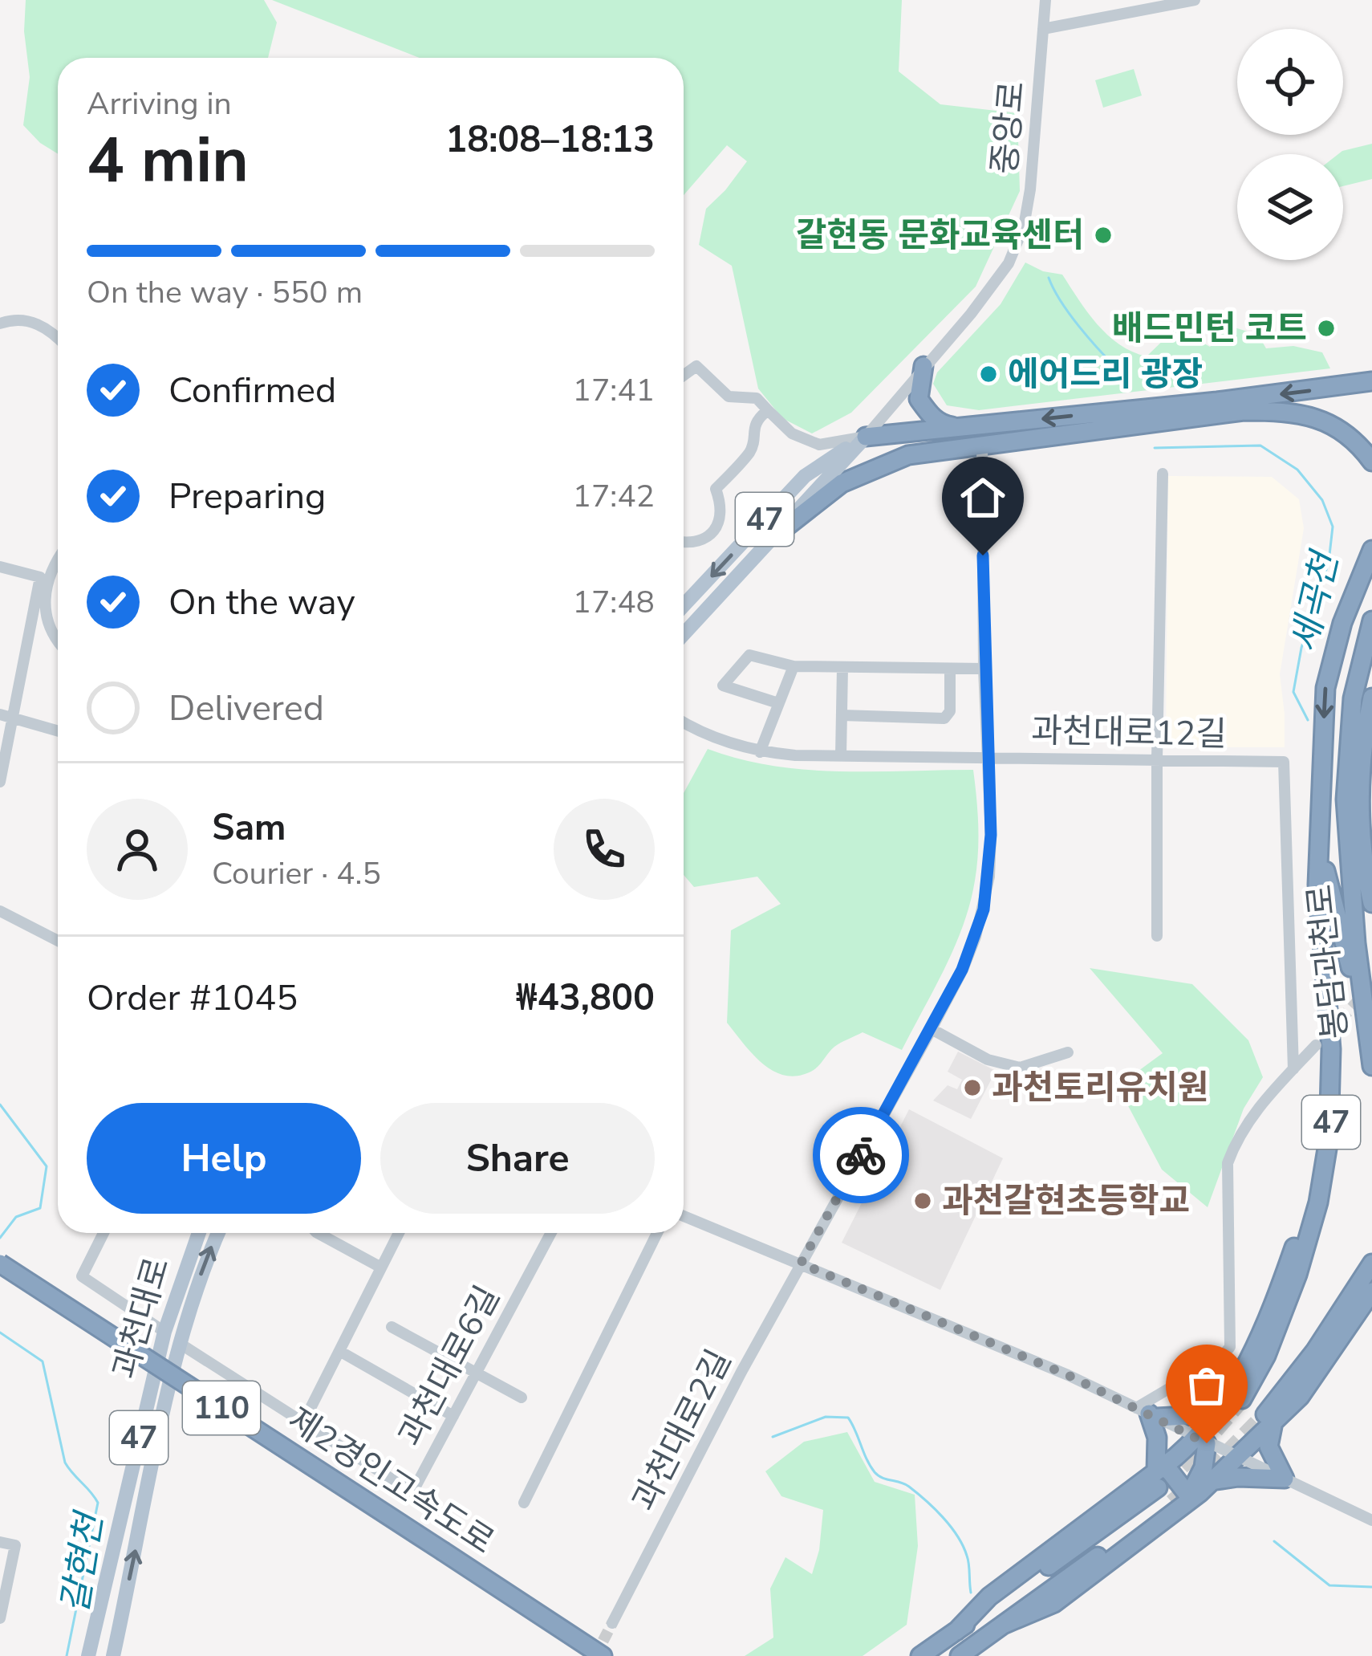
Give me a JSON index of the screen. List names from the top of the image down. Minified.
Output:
{"streets":{"highway":["47","봉담과천로","110","제2경인고속도로"],"main road":["과천대로"],"street":["중앙로","과천대로12길","과천대로6길","과천대로2길"]},"crossings":[["중앙로","47"],["과천대로12길","과천대로2길"],["과천대로","과천대로6길"]],"water":["세곡천","갈현천"],"places":["갈현동 문화교육센터","배드민턴 코트","에어드리 광장","과천토리유치원","과천갈현초등학교"],"page":{"heading":["4 min","Arriving in","18:08–18:13"],"panel":["Sam","Courier · 4.5","Order #1045","₩43,800"],"bar":"On the way · 550 m","list":[["Confirmed","17:41"],["Preparing","17:42"],["On the way","17:48"],"Delivered"],"buttons":["Help","Share"]}}
